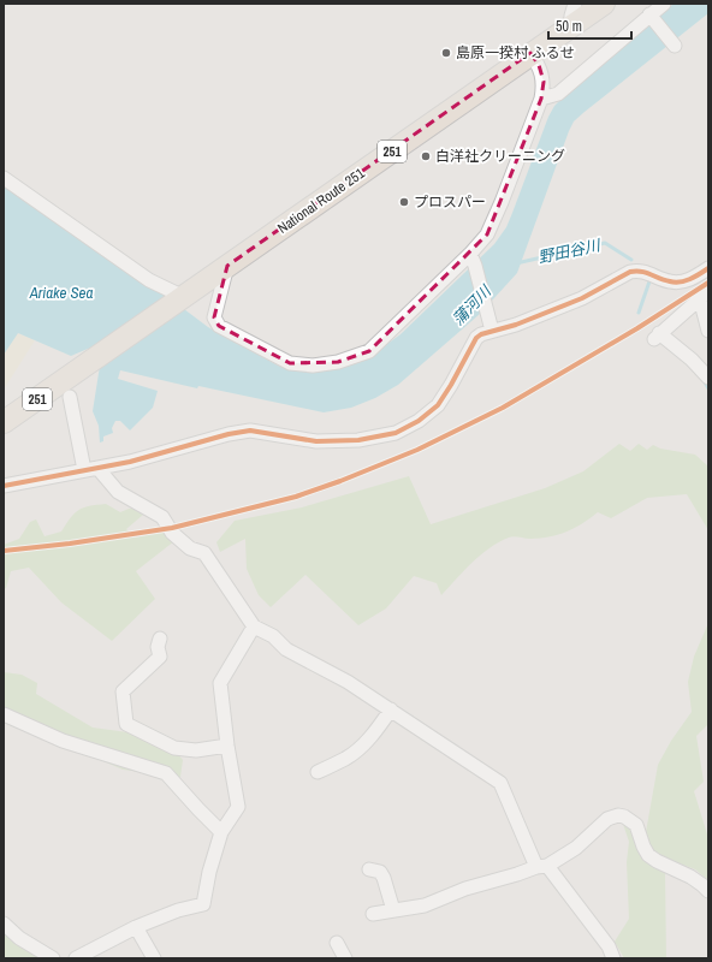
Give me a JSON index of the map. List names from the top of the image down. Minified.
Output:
{"streets":{"highway":["251","National Route 251"]},"crossings":[["251","National Route 251"]],"water":["野田谷川","Ariake Sea","蒲河川"],"places":["島原一揆村 ふるせ","白洋社クリーニング","プロスパー"],"scale_bar":"50 m"}
